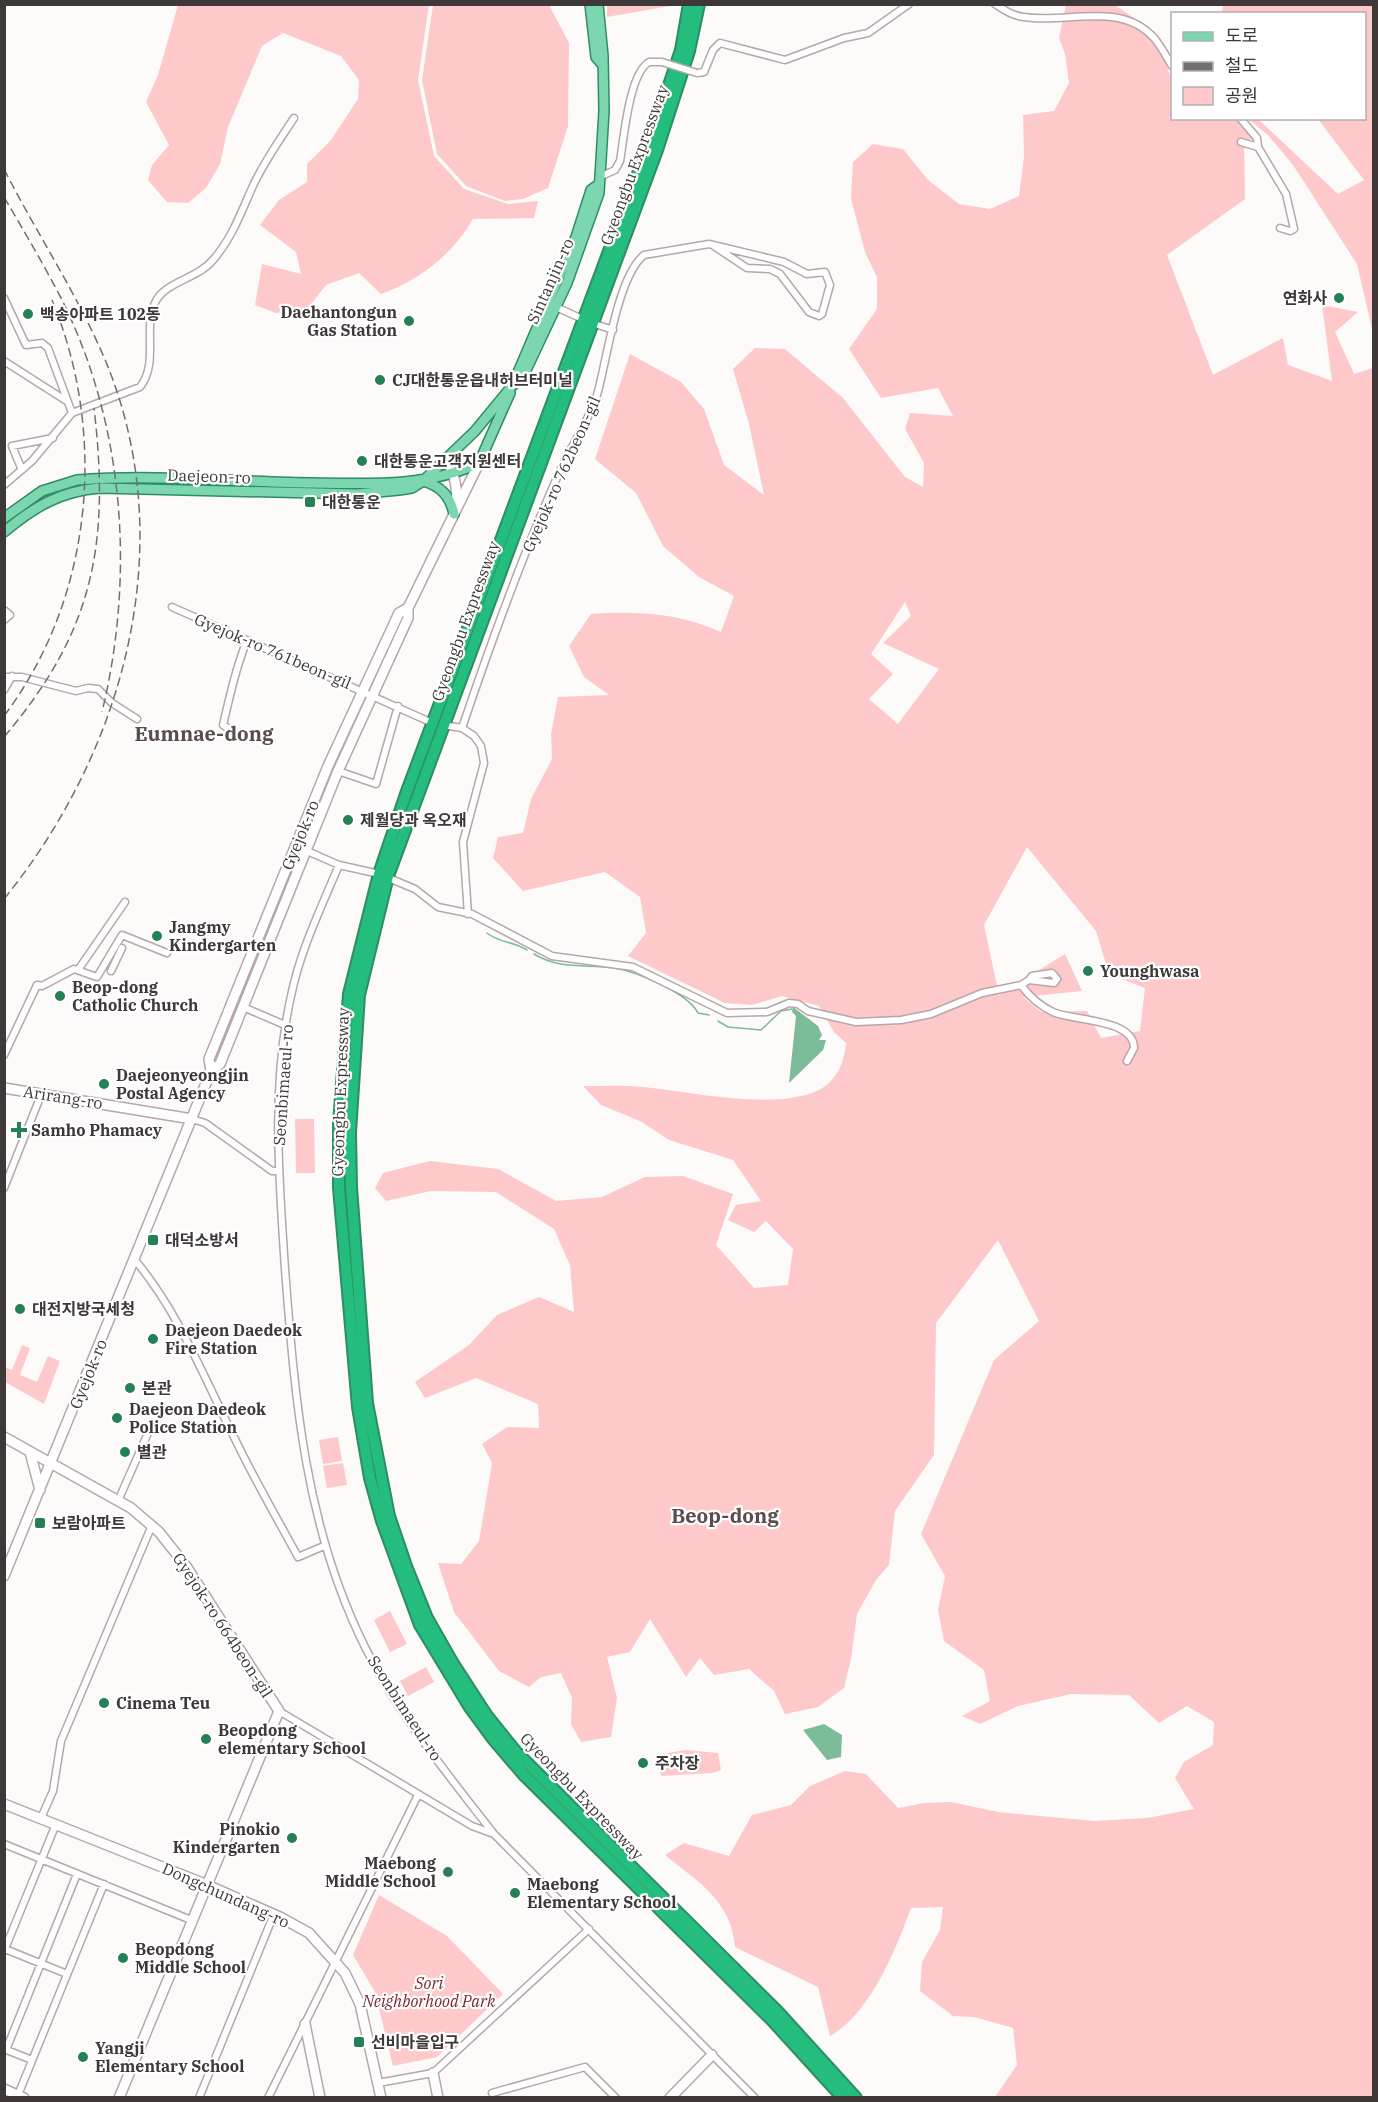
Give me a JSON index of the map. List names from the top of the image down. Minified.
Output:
{"streets":{"highway":["Gyeongbu Expressway"],"main road":["Sintanjin-ro","Daejeon-ro","Gyejok-ro","Arirang-ro","Gyejok-ro 664beon-gil","Dongchundang-ro"],"street":["Gyejok-ro 762beon-gil","Gyejok-ro 761beon-gil","Seonbimaeul-ro"]},"crossings":[["Sintanjin-ro","Daejeon-ro"],["Sintanjin-ro","Gyejok-ro"],["Daejeon-ro","Gyejok-ro"],["Gyejok-ro 761beon-gil","Gyejok-ro"],["Gyejok-ro","Seonbimaeul-ro"],["Gyejok-ro","Arirang-ro"],["Gyejok-ro","Gyejok-ro 664beon-gil"],["Seonbimaeul-ro","Arirang-ro"],["Seonbimaeul-ro","Gyejok-ro 664beon-gil"]],"districts":["Eumnae-dong","Beop-dong"],"parks":["Sori Neighborhood Park"],"places":{"other":["연화사","백송아파트 102동","Daehantongun Gas Station","CJ대한통운읍내허브터미널","대한통운고객지원센터","제월당과 옥오재","Jangmy Kindergarten","Younghwasa","Beop-dong Catholic Church","Daejeonyeongjin Postal Agency","대전지방국세청","Daejeon Daedeok Fire Station","본관","Daejeon Daedeok Police Station","별관","Cinema Teu","Beopdong elementary School","주차장","Pinokio Kindergarten","Maebong Middle School","Maebong Elementary School","Beopdong Middle School","Yangji Elementary School"],"transit":["대한통운","대덕소방서","보람아파트","선비마을입구"],"health":["Samho Phamacy"]},"legend":["도로","철도","공원"]}
